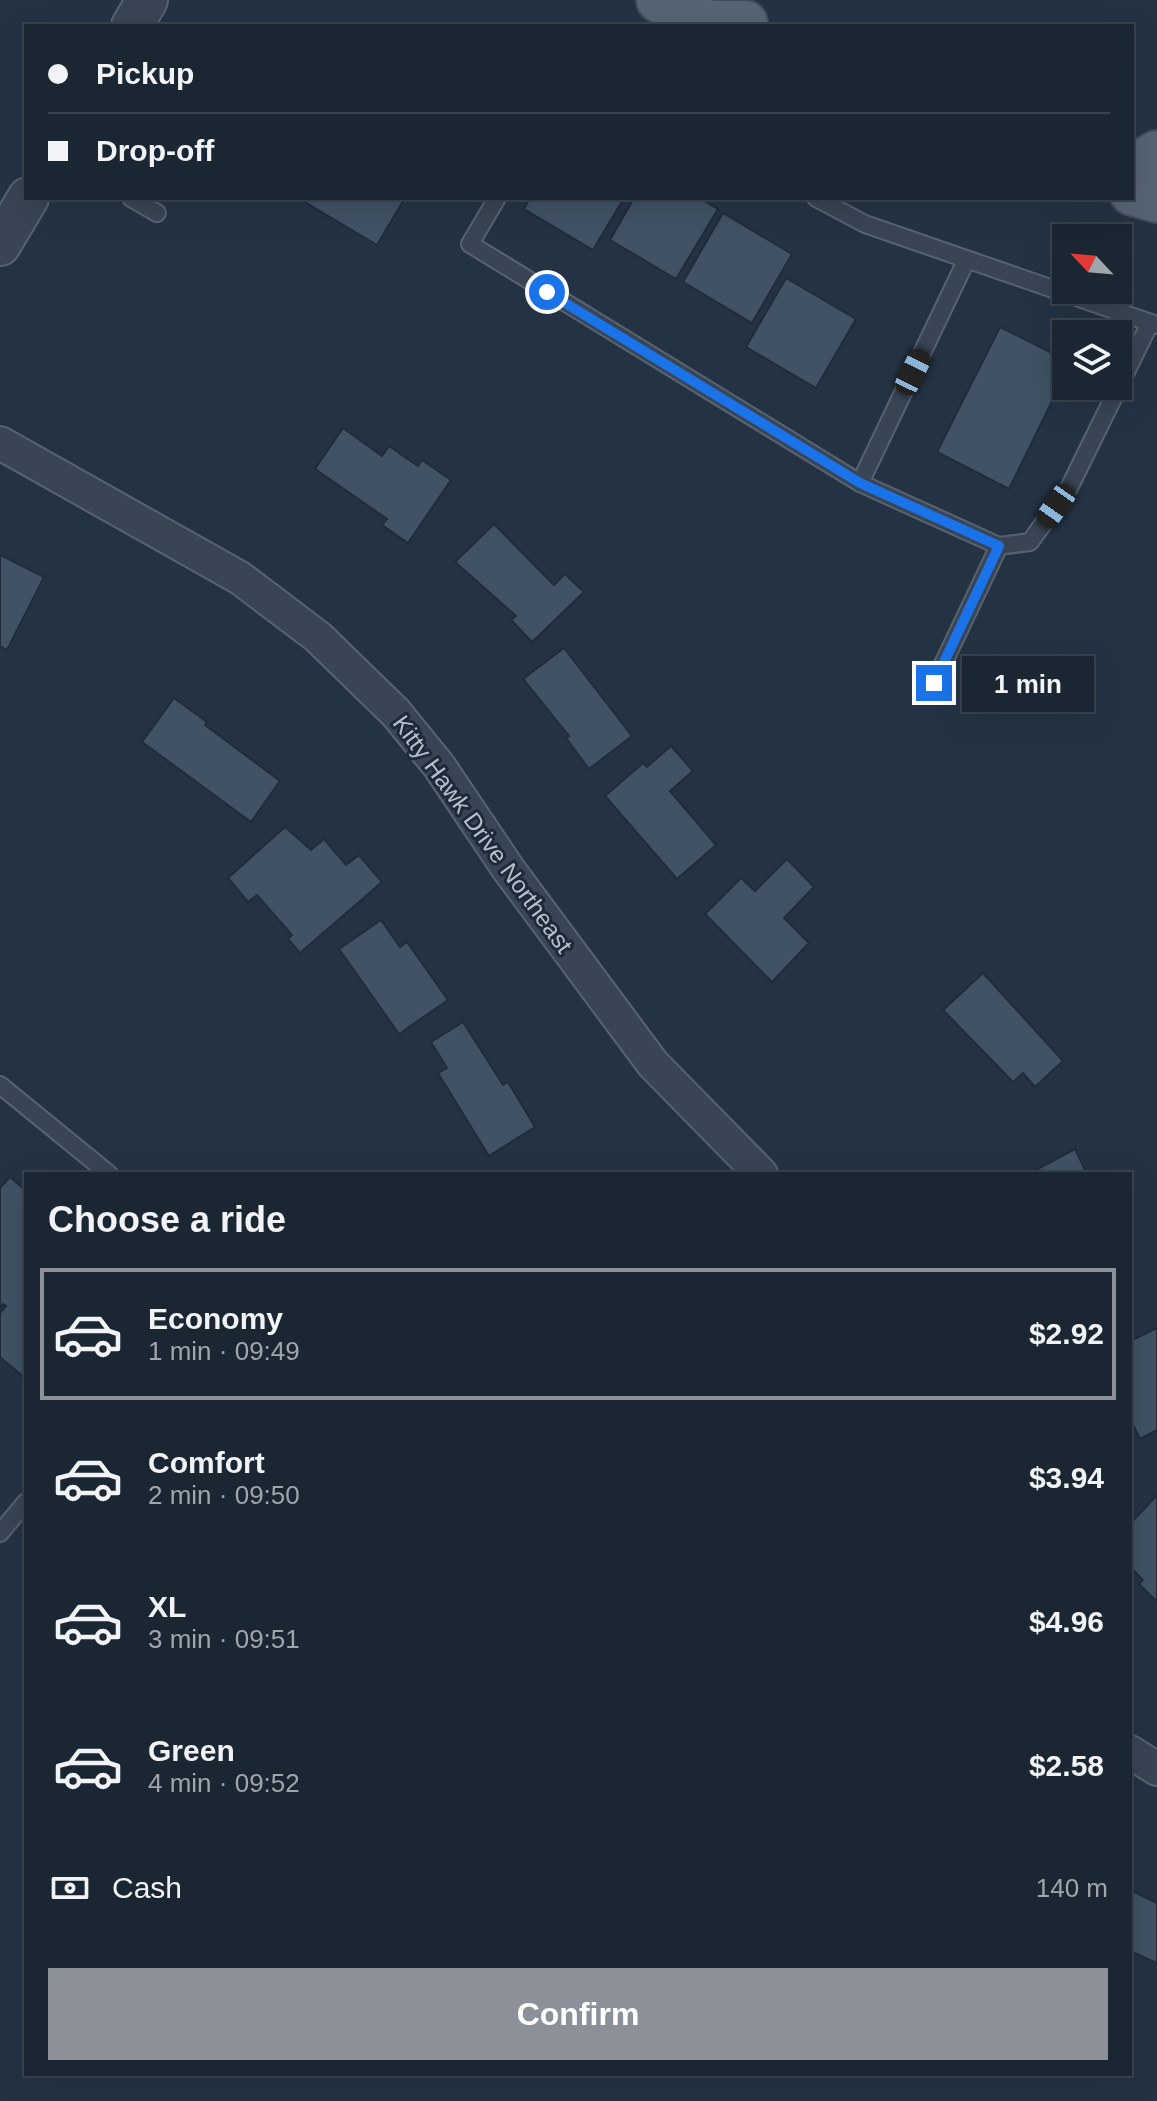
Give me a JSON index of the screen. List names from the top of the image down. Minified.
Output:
{"streets":{"street":["Kitty Hawk Drive Northeast"]},"north":"top left","page":{"banner":["Pickup","Drop-off"],"bubble":"1 min","heading":"Choose a ride","list":[{"name":"Economy","note":"1 min · 09:49","value":"$2.92"},{"name":"Comfort","note":"2 min · 09:50","value":"$3.94"},{"name":"XL","note":"3 min · 09:51","value":"$4.96"},{"name":"Green","note":"4 min · 09:52","value":"$2.58"}],"pay":["Cash","140 m"],"buttons":"Confirm"}}
